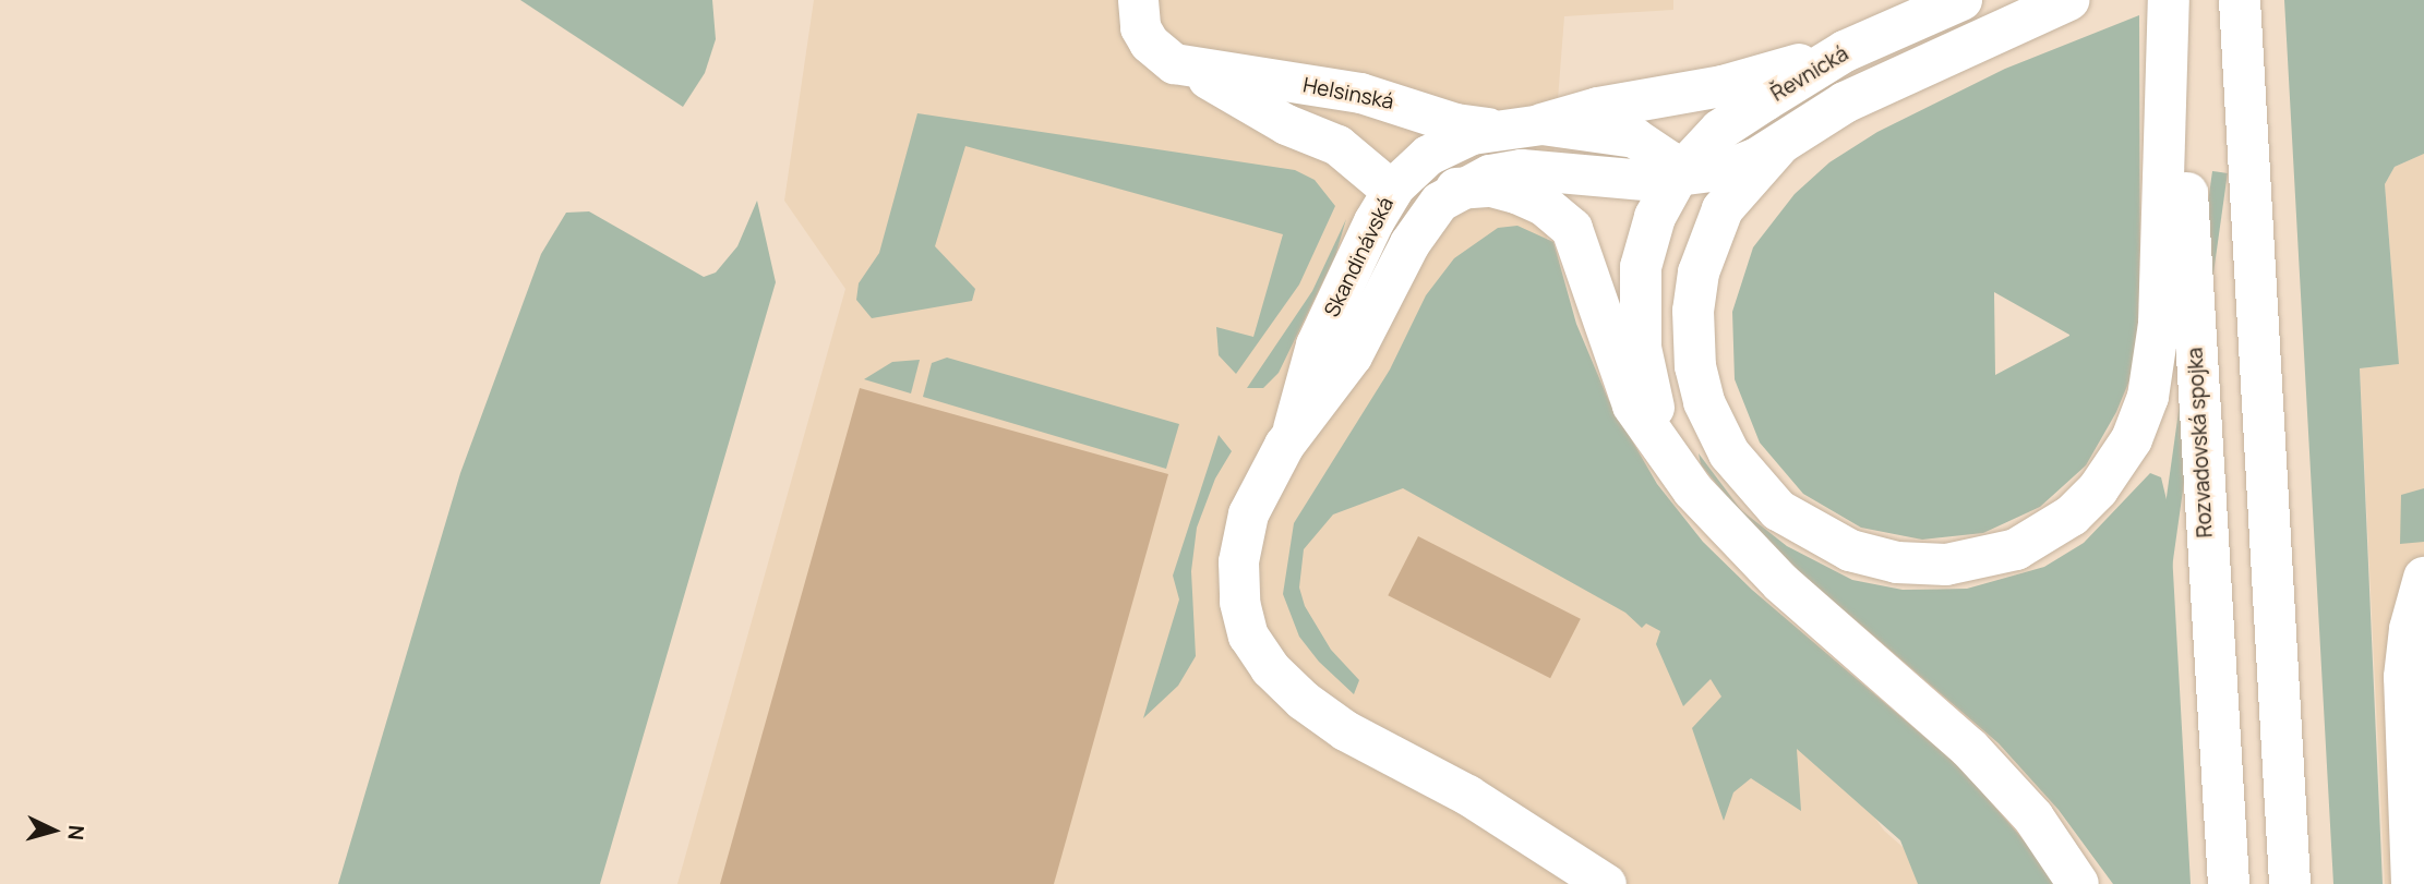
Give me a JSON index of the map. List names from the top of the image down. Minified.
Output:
{"streets":{"main road":["Řevnická","Rozvadovská spojka"],"street":["Helsinská","Skandinávská"]},"crossings":[["Řevnická","Skandinávská"],["Helsinská","Skandinávská"]],"north":"right"}
